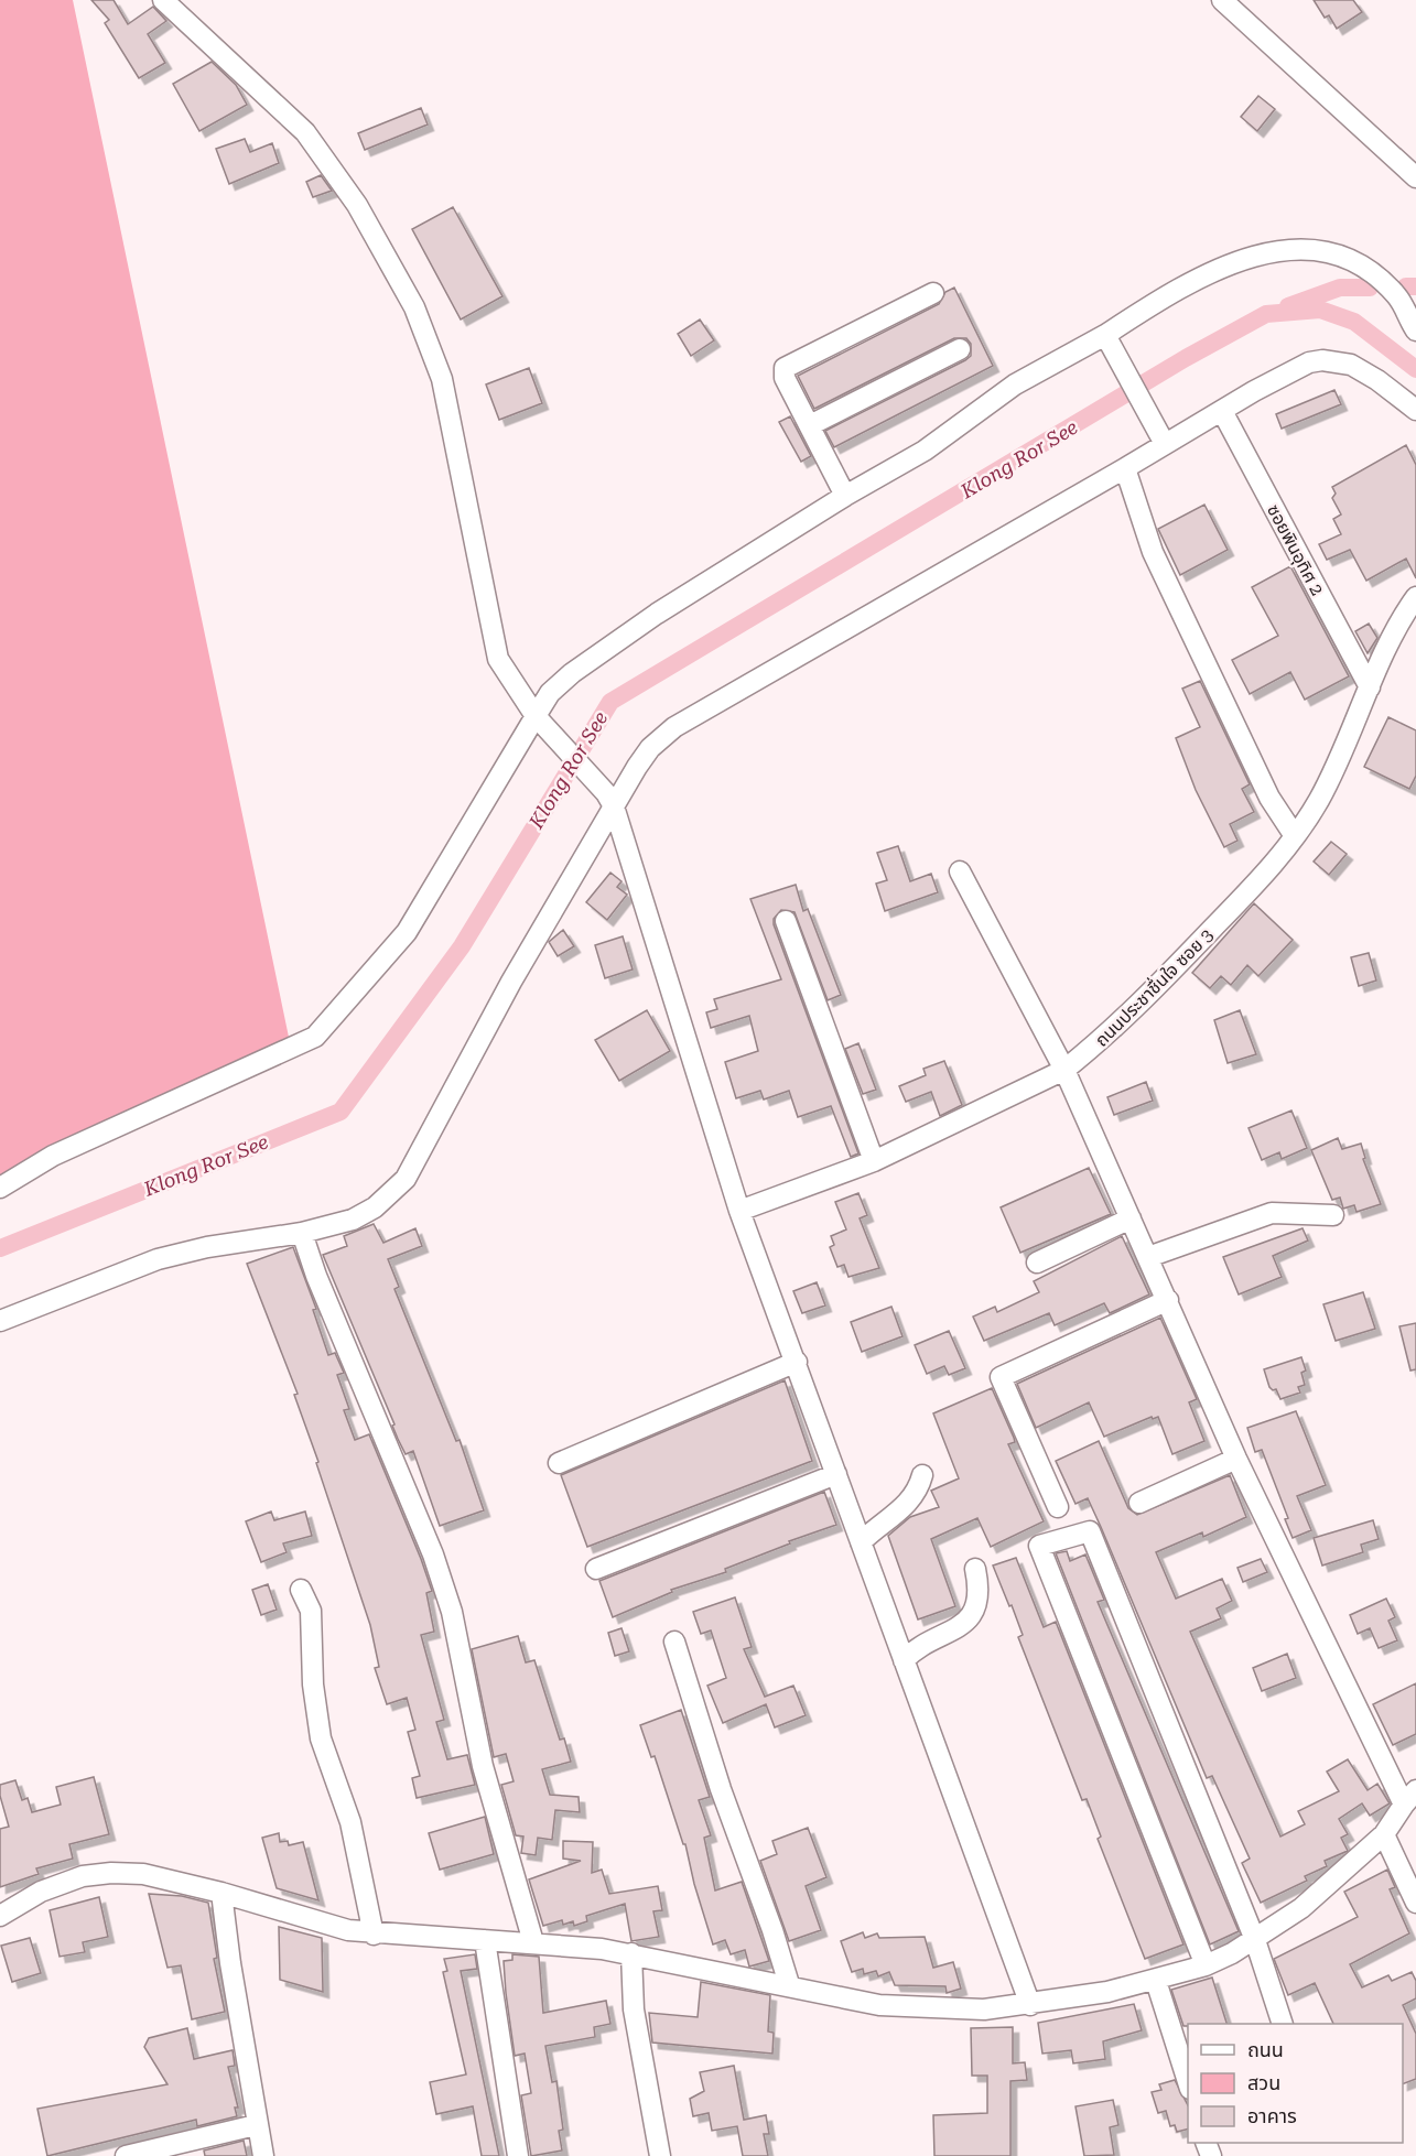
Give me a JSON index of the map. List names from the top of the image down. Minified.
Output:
{"streets":{"street":["ซอยพินอุทิศ 2","ถนนประชาชื่นใจ ซอย 3"]},"crossings":[["ซอยพินอุทิศ 2","ถนนประชาชื่นใจ ซอย 3"]],"water":["Klong Ror See"],"legend":["ถนน","สวน","อาคาร"]}
